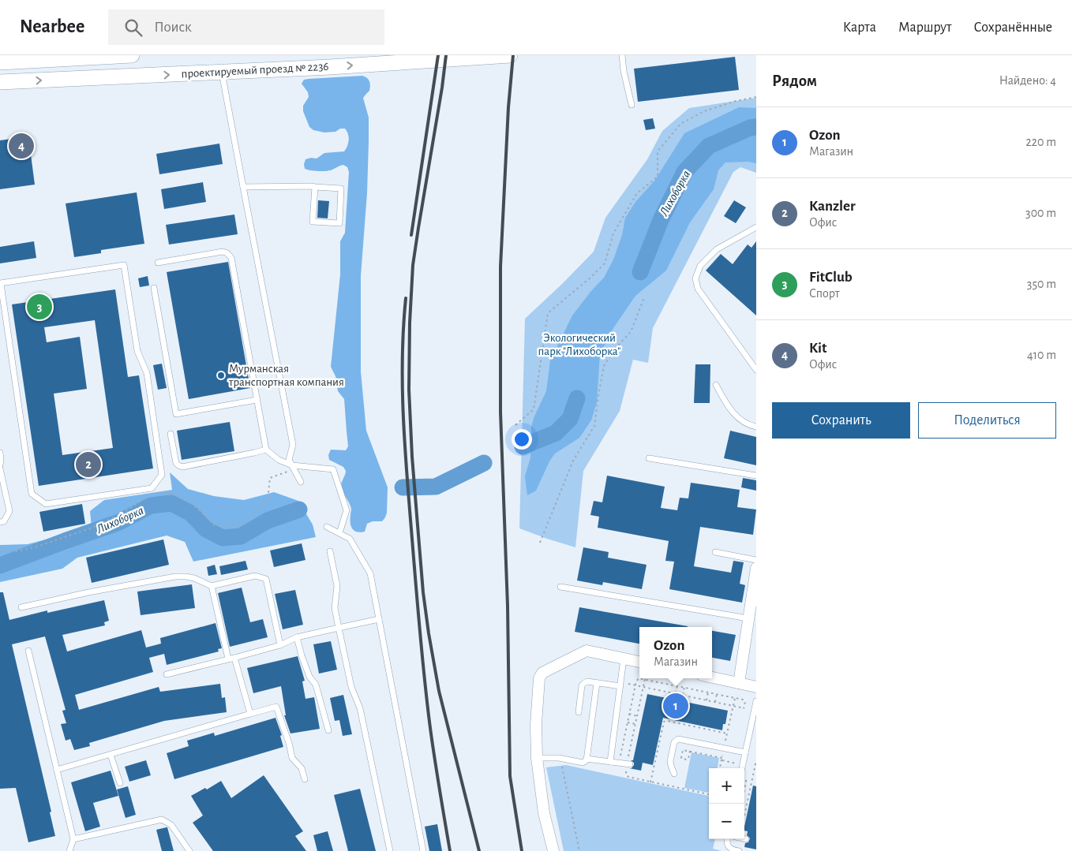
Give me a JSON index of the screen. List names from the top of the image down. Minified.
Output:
{"streets":{"main road":["проектируемый проезд № 2236"]},"one_way":["проектируемый проезд № 2236"],"water":["Лихоборка"],"parks":["Экологический парк \"Лихоборка\""],"places":["Мурманская транспортная компания"],"page":{"header":"Nearbee","search":"Поиск","nav":["Карта","Маршрут","Сохранённые"],"heading":["Рядом","Найдено: 4"],"list":[{"mark":"1","name":"Ozon","note":"Магазин","value":"220 m"},{"mark":"2","name":"Kanzler","note":"Офис","value":"300 m"},{"mark":"3","name":"FitClub","note":"Спорт","value":"350 m"},{"mark":"4","name":"Kit","note":"Офис","value":"410 m"}],"pins":["4","3","2","1"],"buttons":["Сохранить","Поделиться"],"popup":["Ozon","Магазин"],"map_buttons":["+","−"]}}
